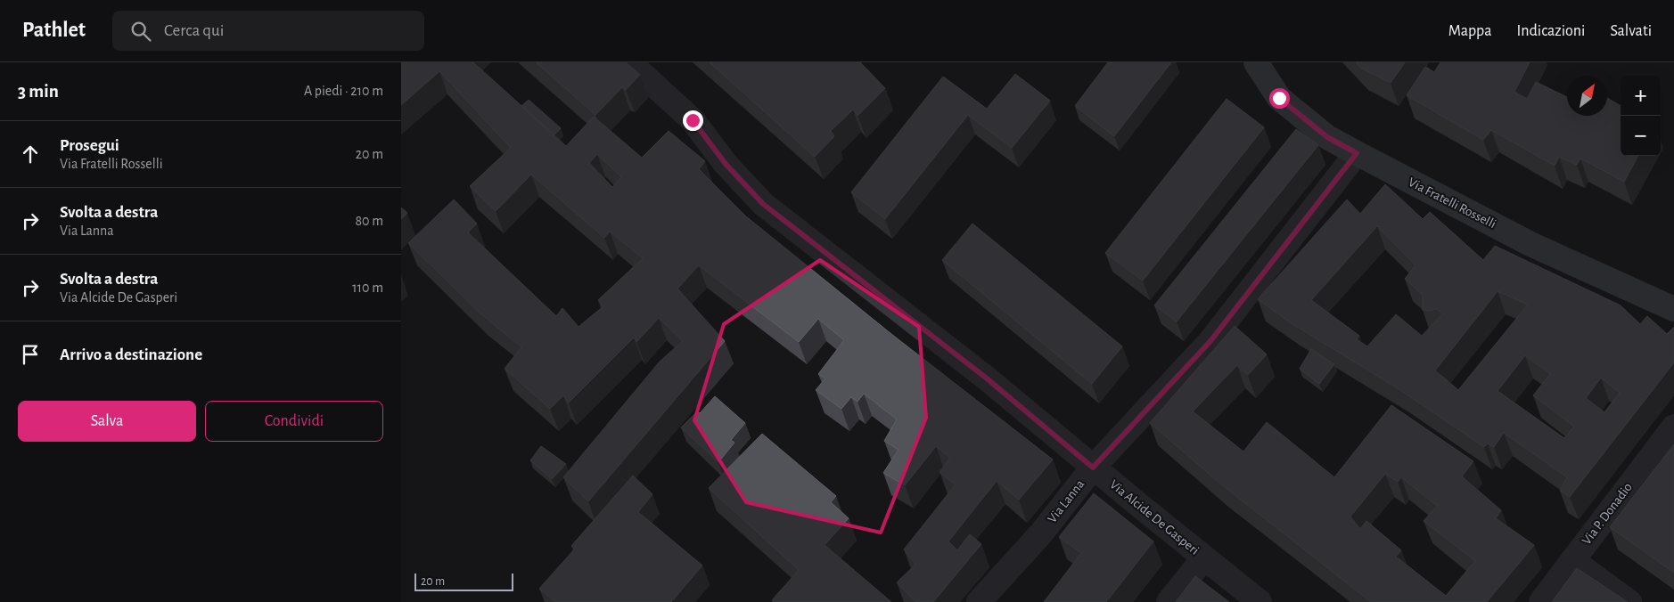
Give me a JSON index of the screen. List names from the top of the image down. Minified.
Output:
{"streets":{"main road":["Via Fratelli Rosselli"],"street":["Via Lanna","Via P. Donadio","Via Alcide De Gasperi"]},"crossings":[["Via Fratelli Rosselli","Via Lanna"],["Via Lanna","Via Alcide De Gasperi"]],"scale_bar":"20 m","north":"top right","page":{"header":"Pathlet","search":"Cerca qui","nav":["Mappa","Indicazioni","Salvati"],"heading":["3 min","A piedi · 210 m"],"map_buttons":["+","−"],"list":[["Prosegui","Via Fratelli Rosselli","20 m"],["Svolta a destra","Via Lanna","80 m"],["Svolta a destra","Via Alcide De Gasperi","110 m"],"Arrivo a destinazione"],"buttons":["Salva","Condividi"],"scale":"20 m"}}
